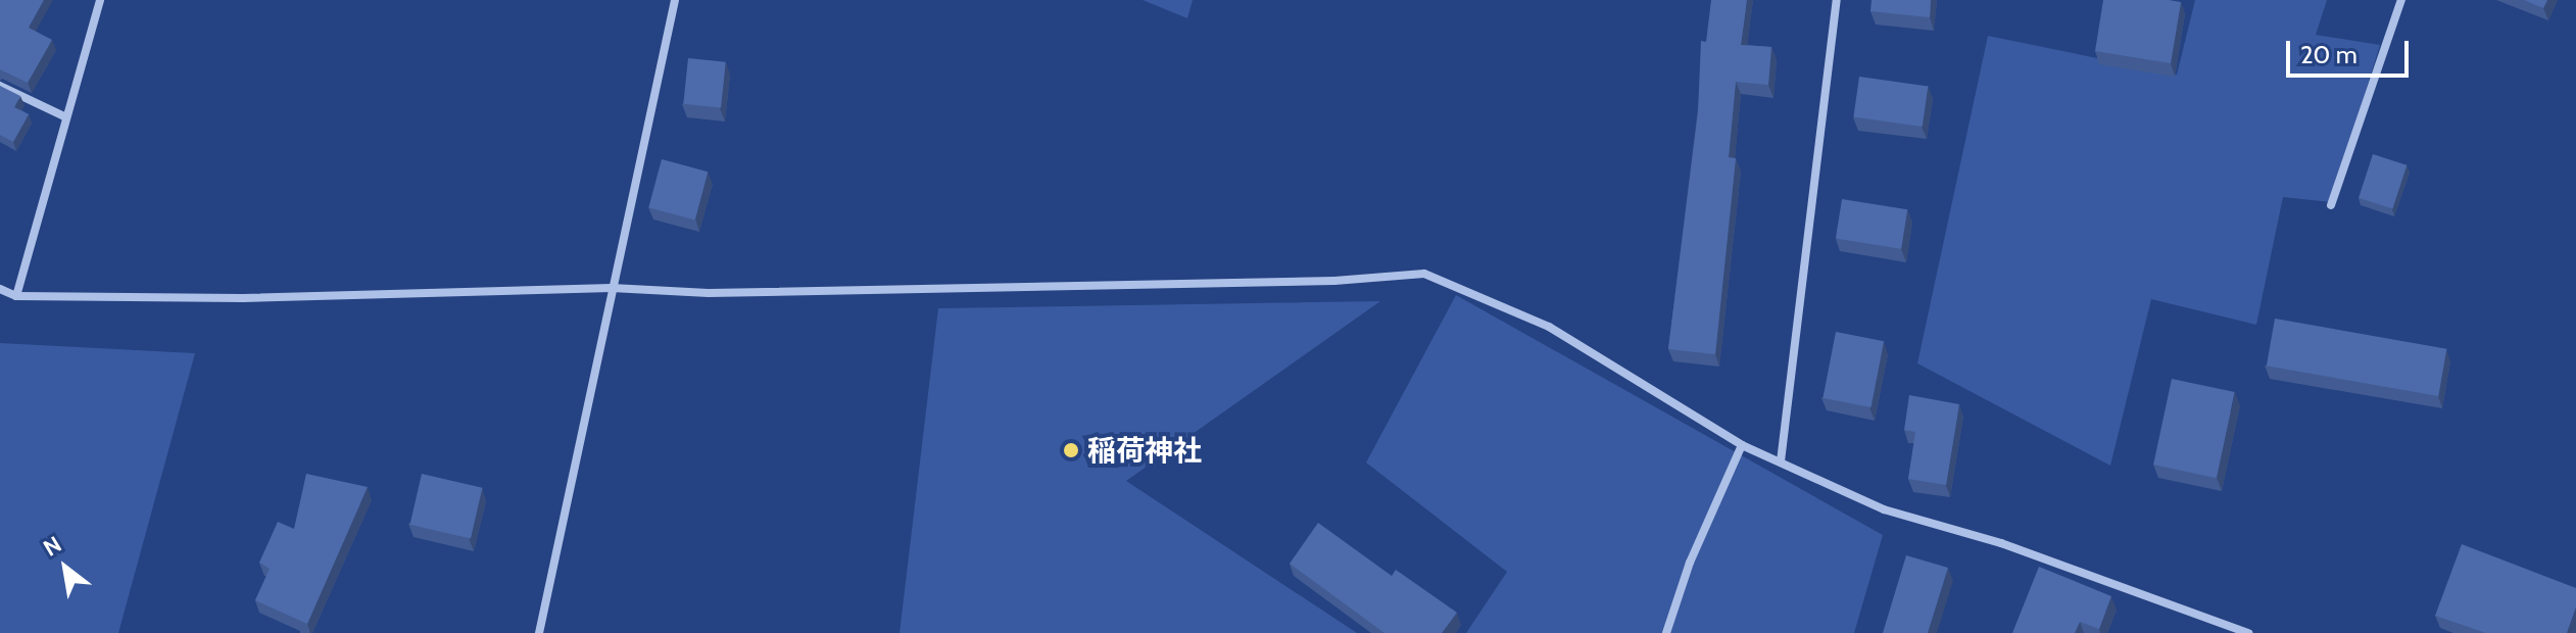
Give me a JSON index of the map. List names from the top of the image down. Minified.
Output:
{"places":["稲荷神社"],"scale_bar":"20 m","north":"top left"}
